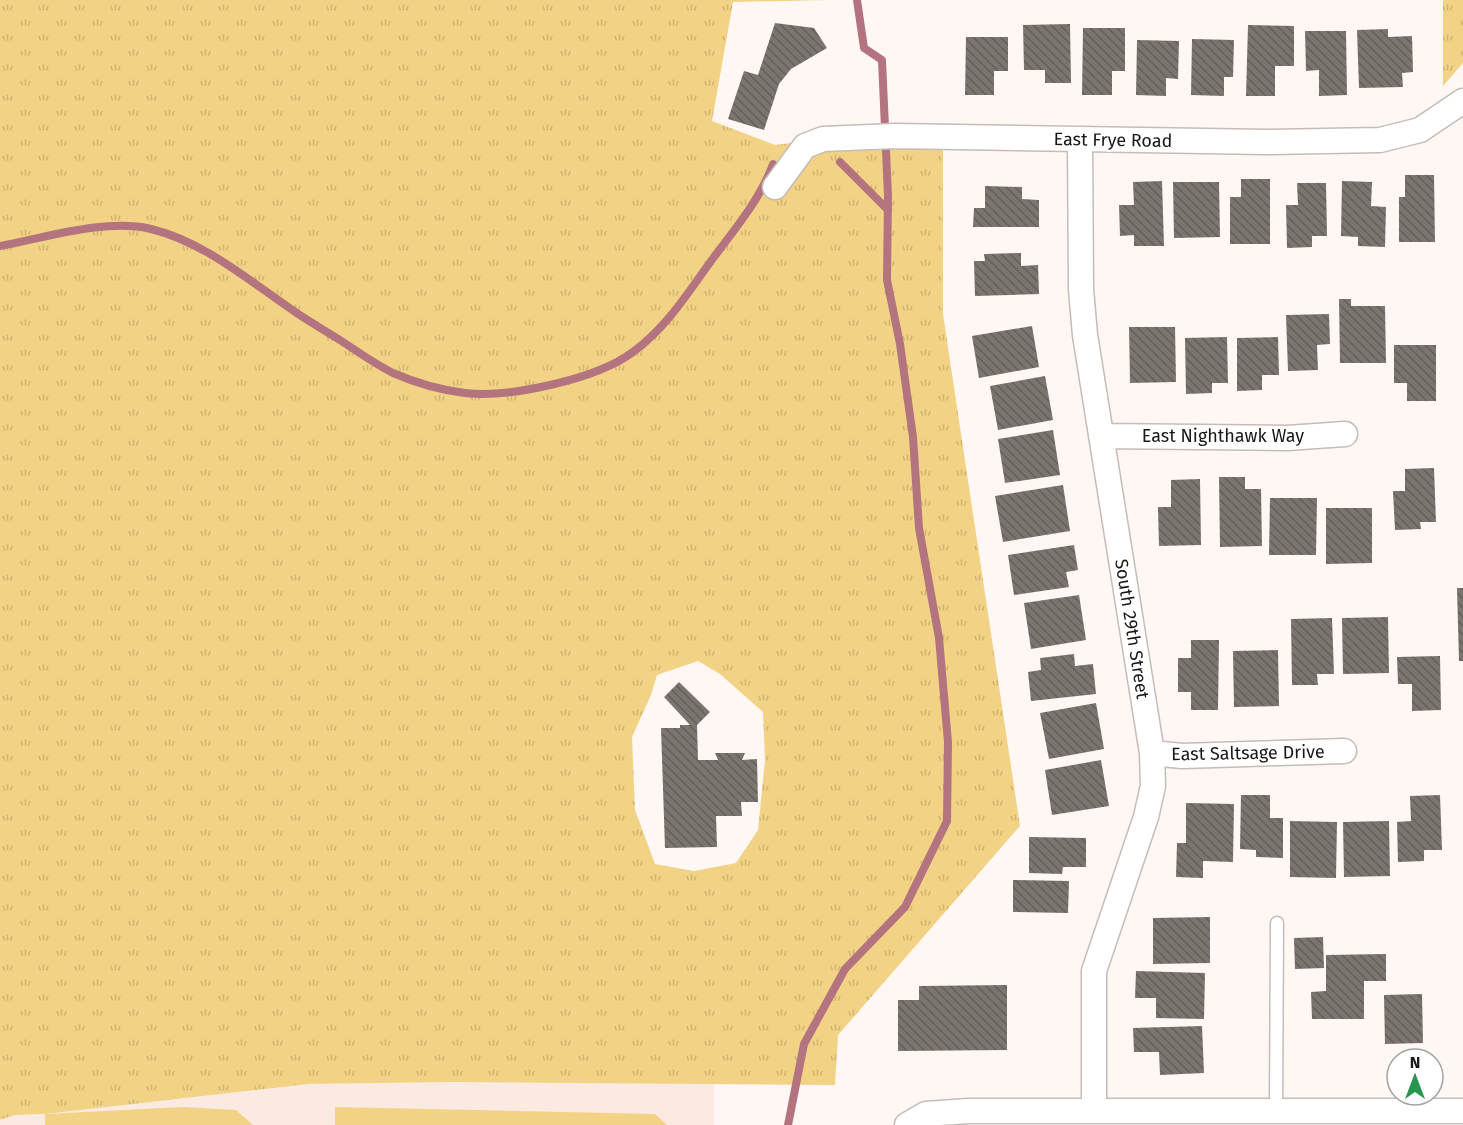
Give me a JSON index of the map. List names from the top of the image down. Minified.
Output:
{"streets":{"street":["East Frye Road","East Nighthawk Way","South 29th Street","East Saltsage Drive"]},"crossings":[["East Frye Road","South 29th Street"],["East Nighthawk Way","South 29th Street"],["South 29th Street","East Saltsage Drive"]],"north":"top"}
